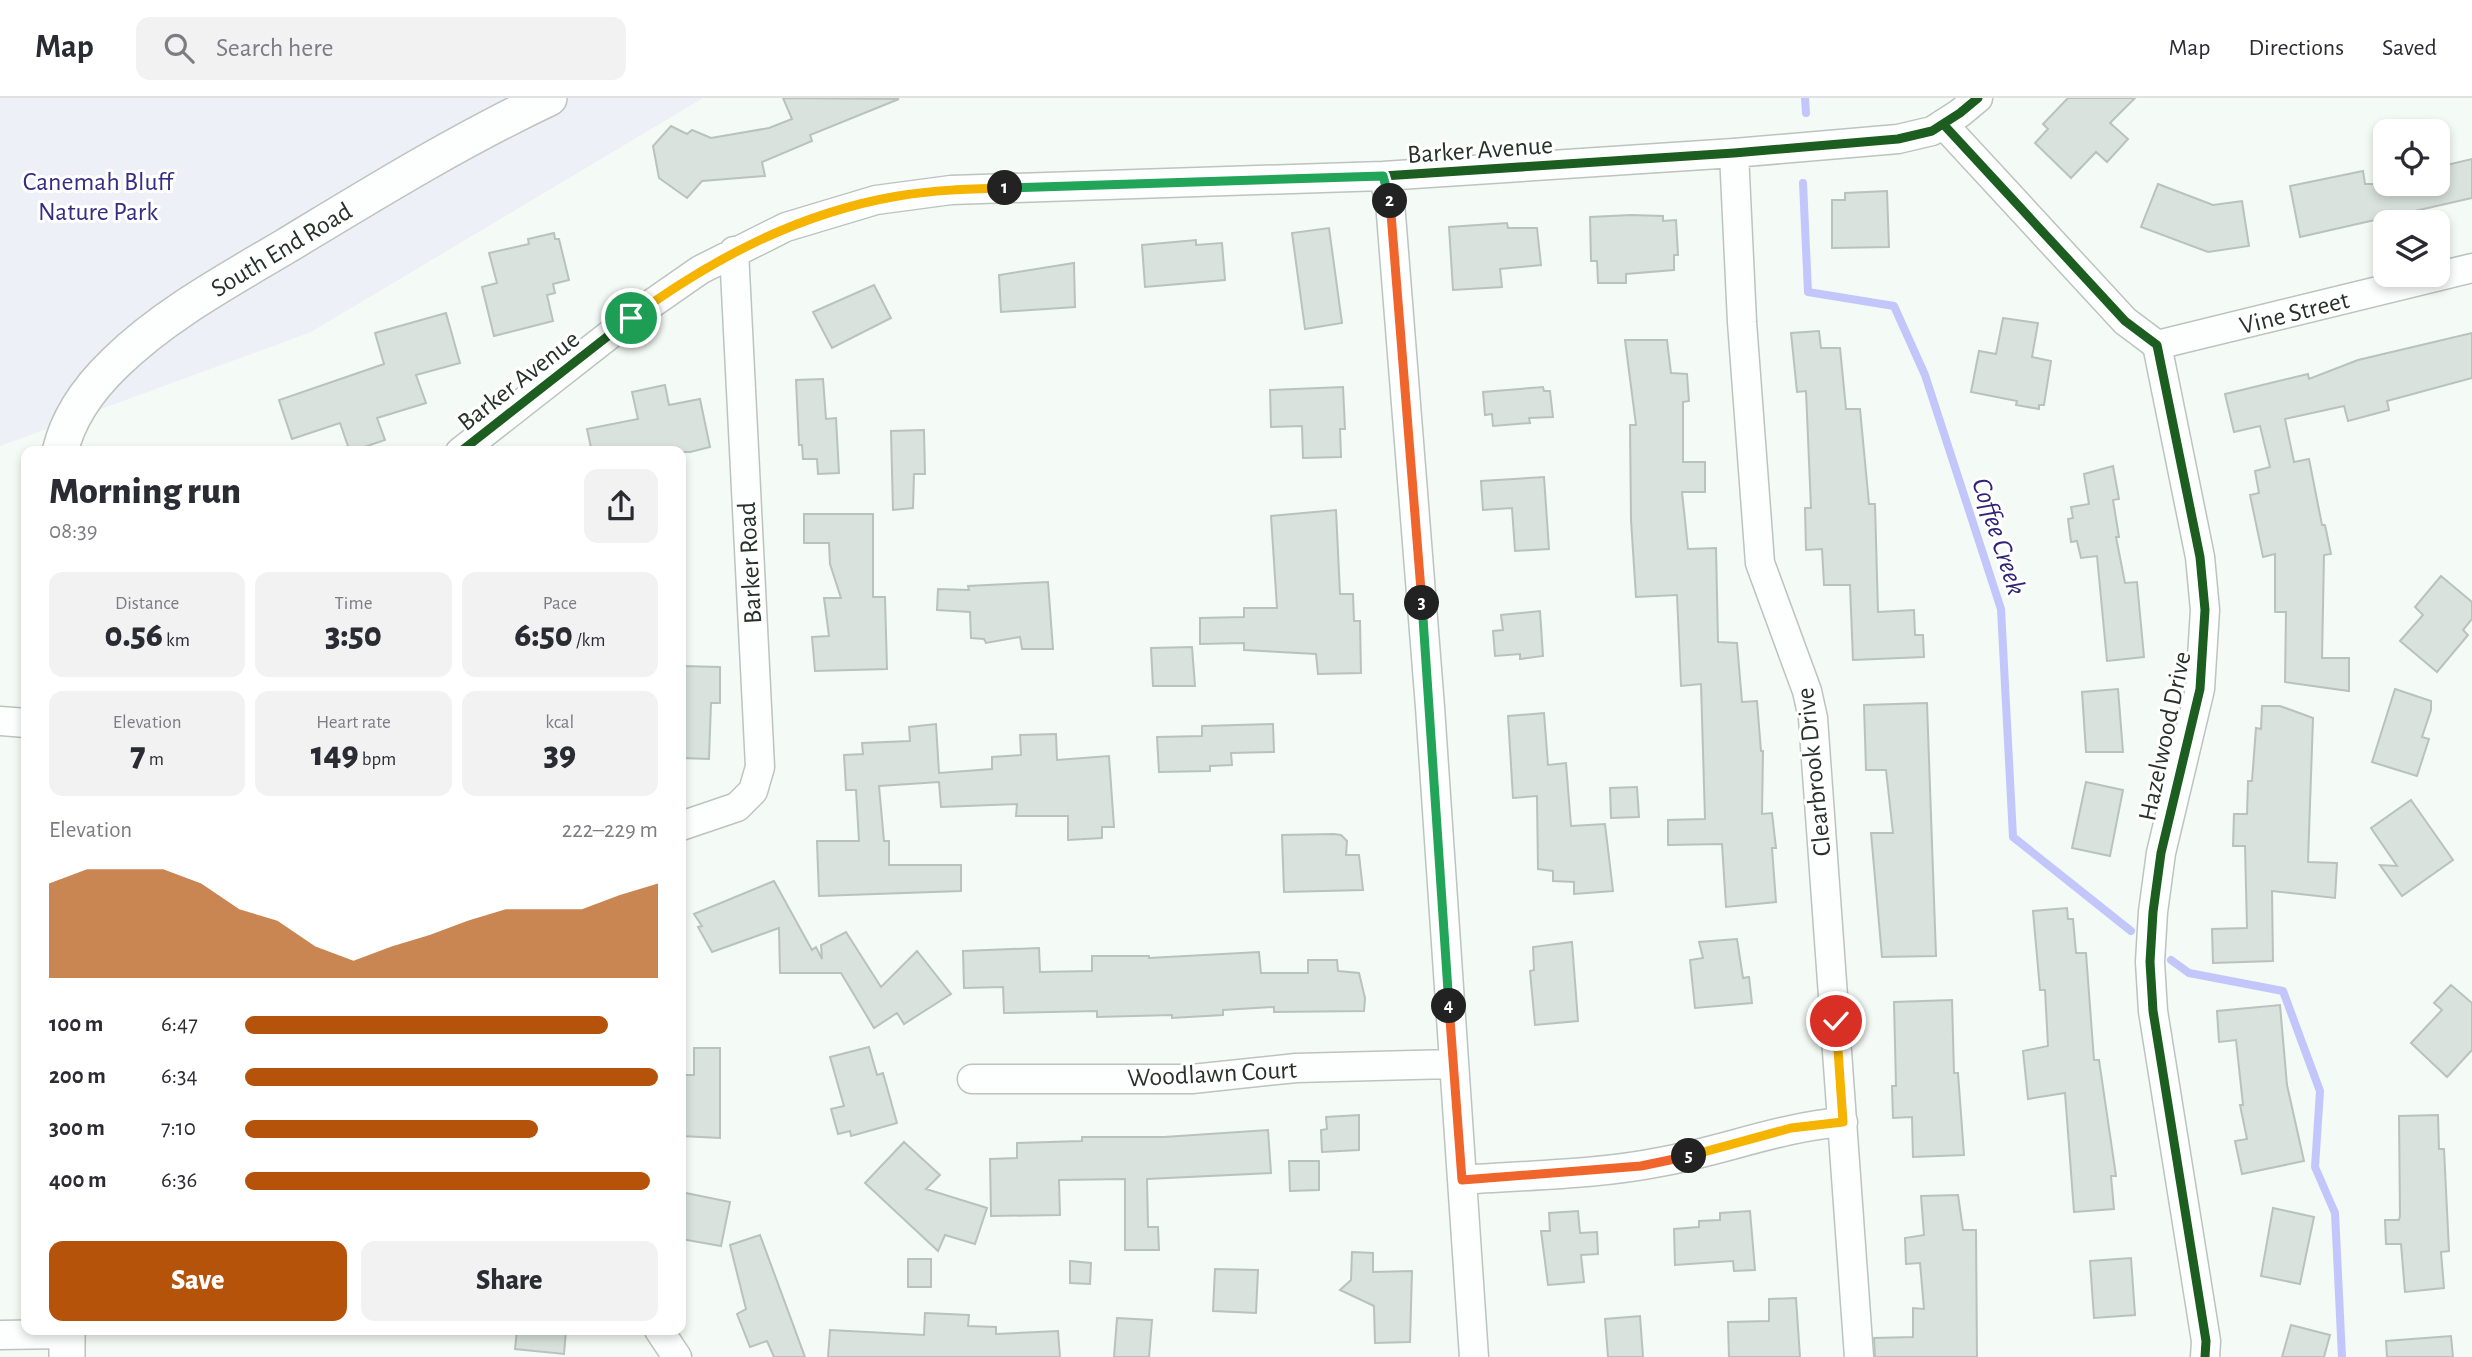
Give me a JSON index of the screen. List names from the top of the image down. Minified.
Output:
{"streets":{"main road":["South End Road"],"street":["Barker Avenue","Vine Street","Barker Road","Hazelwood Drive","Clearbrook Drive","Woodlawn Court"]},"crossings":[["Barker Avenue","Barker Road"],["Barker Avenue","Clearbrook Drive"],["Vine Street","Hazelwood Drive"]],"water":["Coffee Creek"],"parks":["Canemah Bluff Nature Park"],"page":{"header":"Map","search":"Search here","nav":["Map","Directions","Saved"],"pins":["1","2","3","4","5"],"heading":["Morning run","08:39"],"stats":[["Distance","0.56 km"],["Time","3:50"],["Pace","6:50 /km"],["Elevation","7 m"],["Heart rate","149 bpm"],["kcal","39"]],"chart":["Elevation","222–229 m"],"list":[{"name":"100 m","note":"6:47"},{"name":"200 m","note":"6:34"},{"name":"300 m","note":"7:10"},{"name":"400 m","note":"6:36"}],"buttons":["Save","Share"]}}
